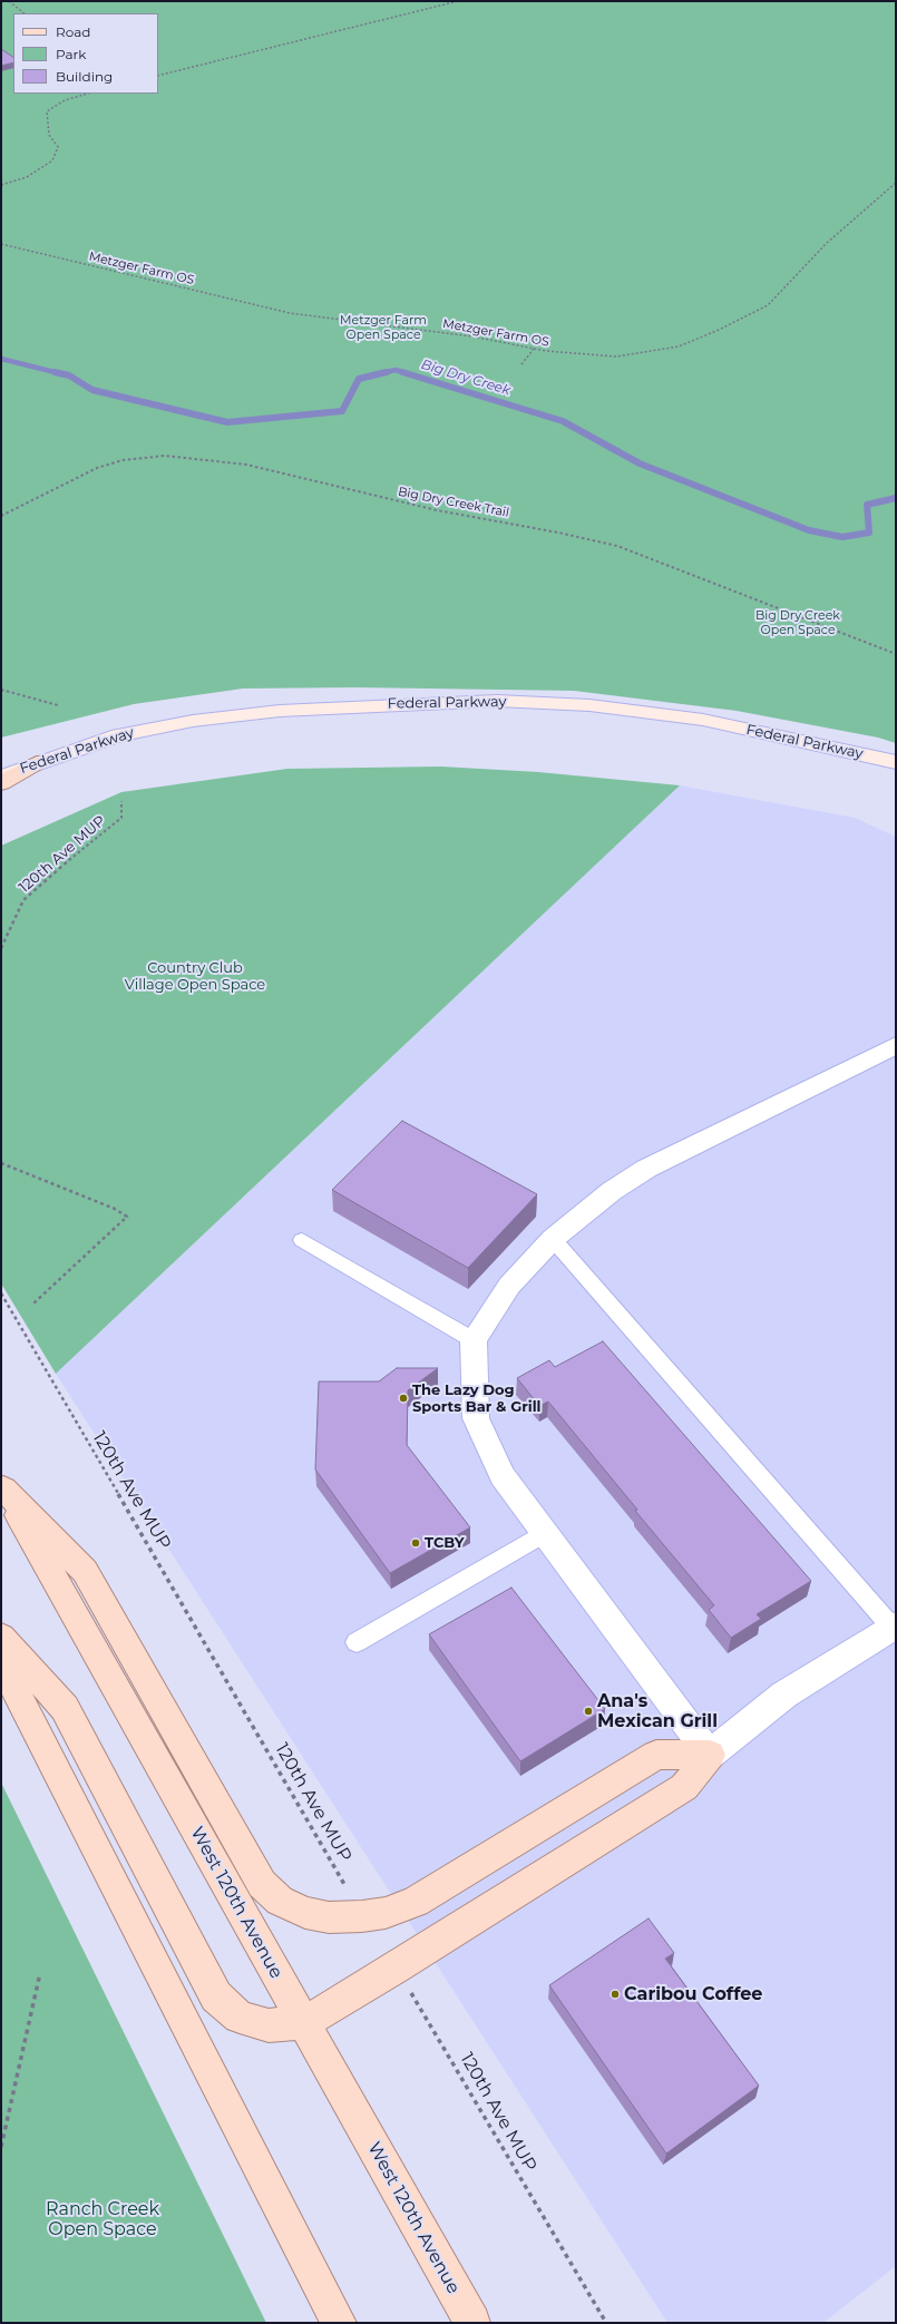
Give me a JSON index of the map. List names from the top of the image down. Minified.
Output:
{"streets":{"main road":["Federal Parkway","West 120th Avenue"],"path":["Metzger Farm OS","Big Dry Creek Trail","120th Ave MUP"]},"water":["Big Dry Creek"],"parks":["Metzger Farm Open Space","Big Dry Creek Open Space","Country Club Village Open Space","Ranch Creek Open Space"],"places":["The Lazy Dog Sports Bar & Grill","TCBY","Ana's Mexican Grill","Caribou Coffee"],"legend":["Road","Park","Building"]}
